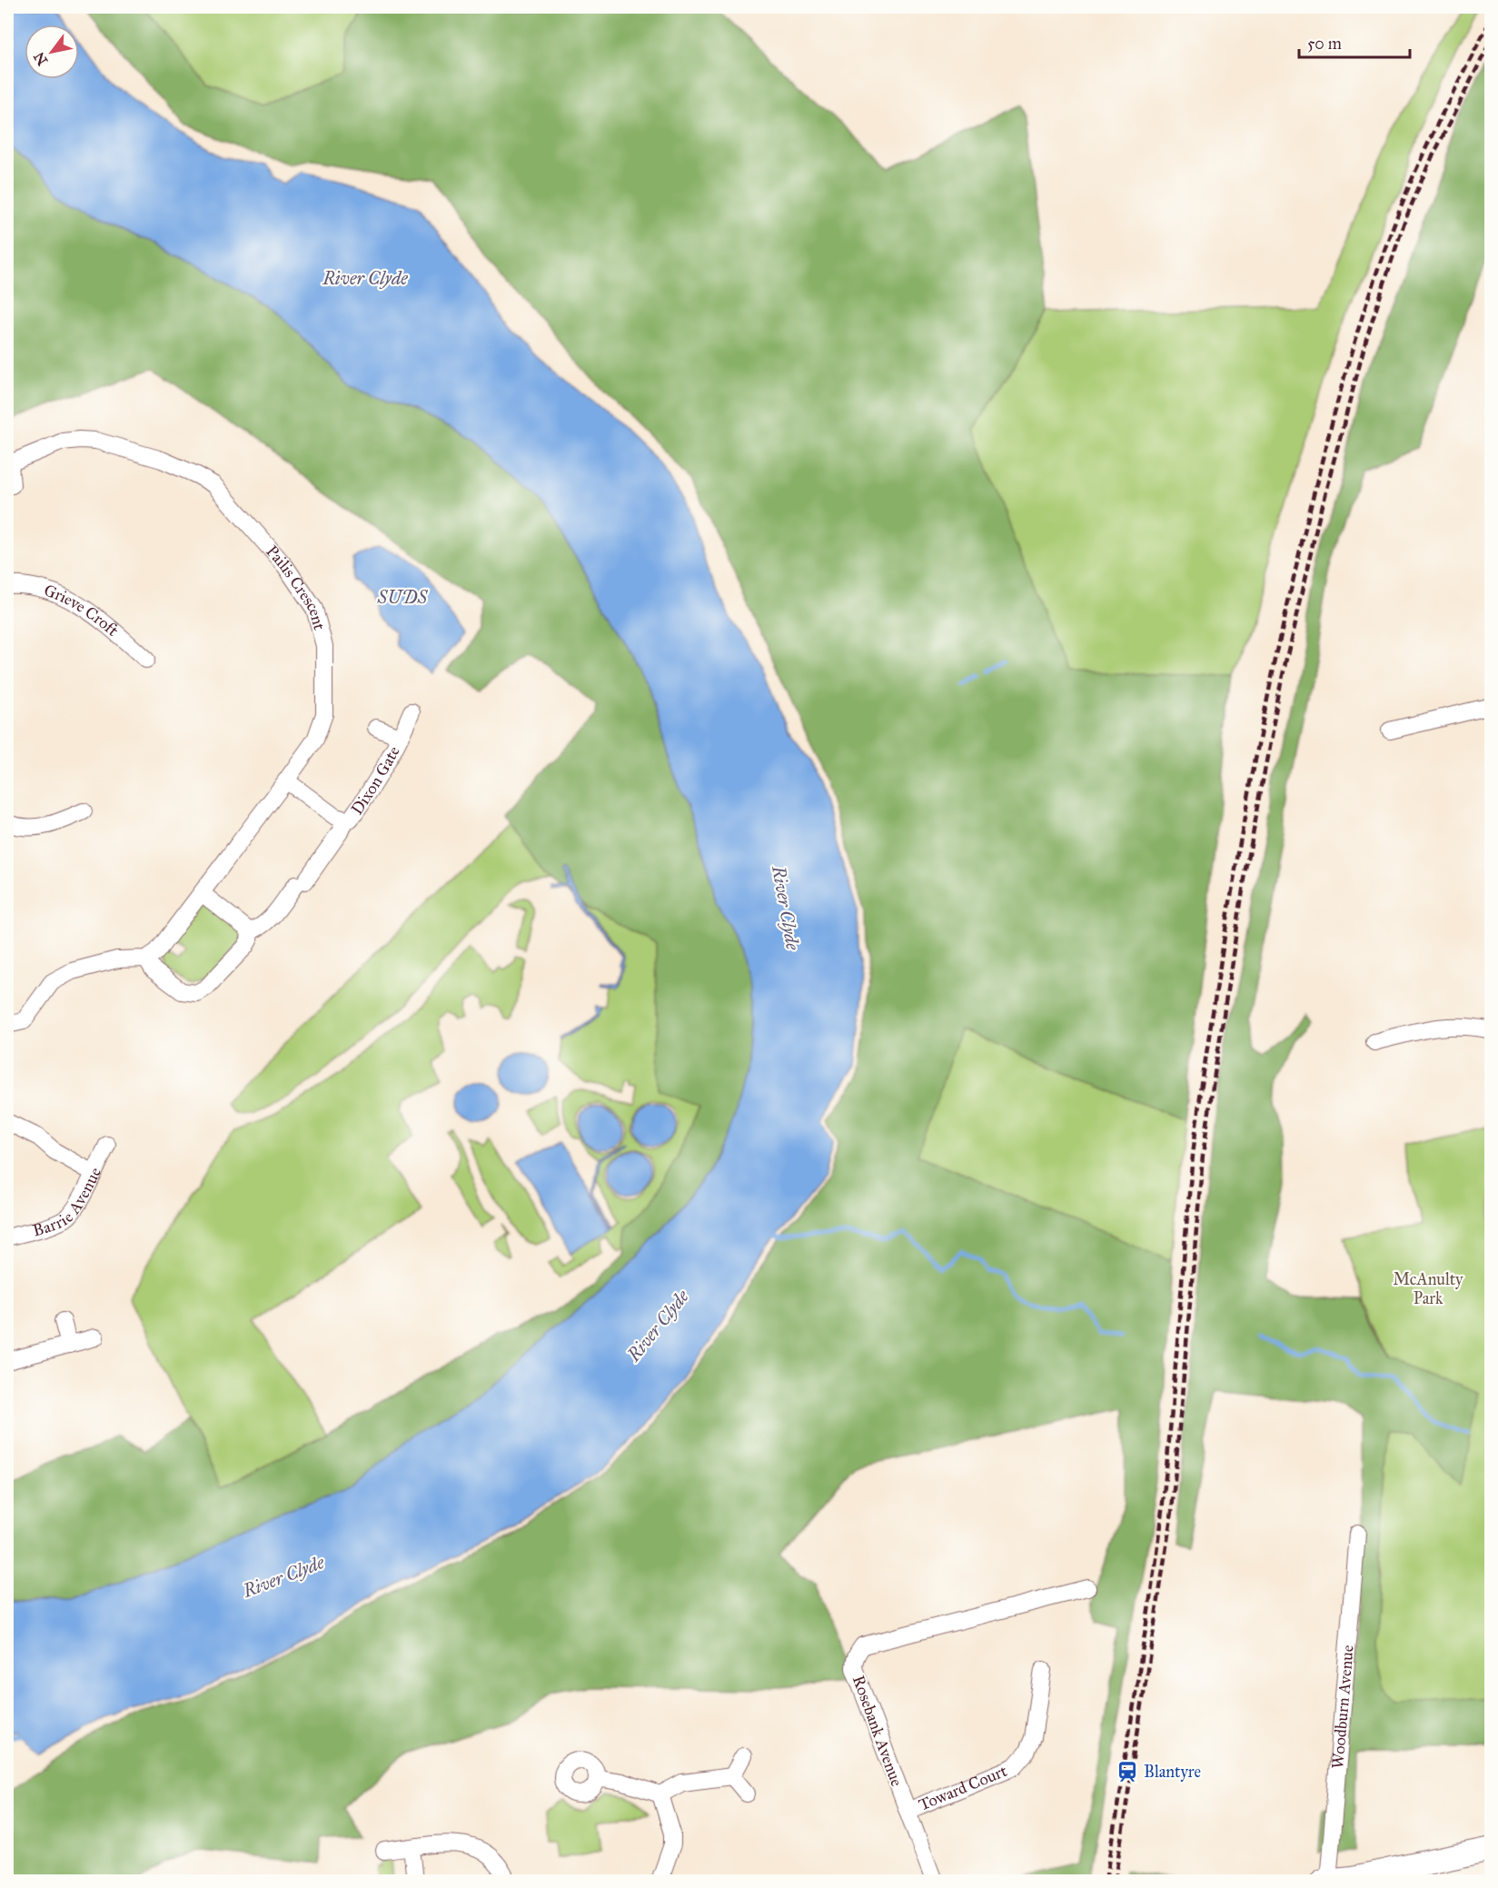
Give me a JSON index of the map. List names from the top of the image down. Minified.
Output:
{"streets":{"street":["Pailis Crescent","Grieve Croft","Dixon Gate","Barrie Avenue","Woodburn Avenue","Rosebank Avenue","Toward Court"]},"crossings":[["Pailis Crescent","Dixon Gate"],["Rosebank Avenue","Toward Court"]],"water":["River Clyde","SUDS"],"parks":["McAnulty Park"],"places":{"station":["Blantyre"]},"scale_bar":"50 m","north":"bottom left"}
